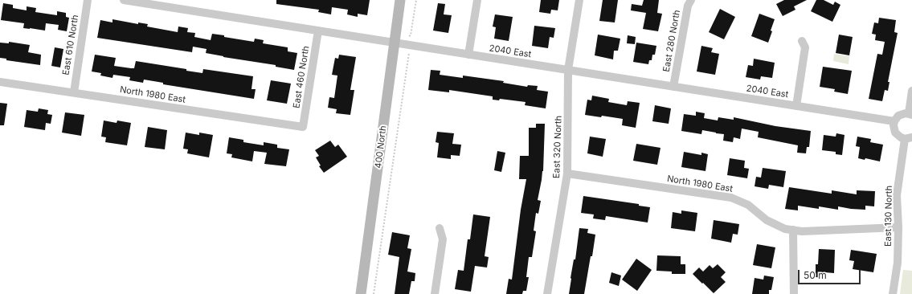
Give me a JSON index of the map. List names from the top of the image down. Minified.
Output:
{"streets":{"main road":["400 North"],"street":["East 280 North","East 610 North","2040 East","East 460 North","North 1980 East","East 320 North","East 130 North"]},"crossings":[["East 280 North","2040 East"],["East 610 North","North 1980 East"],["2040 East","East 460 North"],["2040 East","400 North"],["2040 East","East 320 North"],["East 460 North","North 1980 East"],["North 1980 East","East 320 North"],["North 1980 East","East 130 North"]],"scale_bar":"50 m"}
